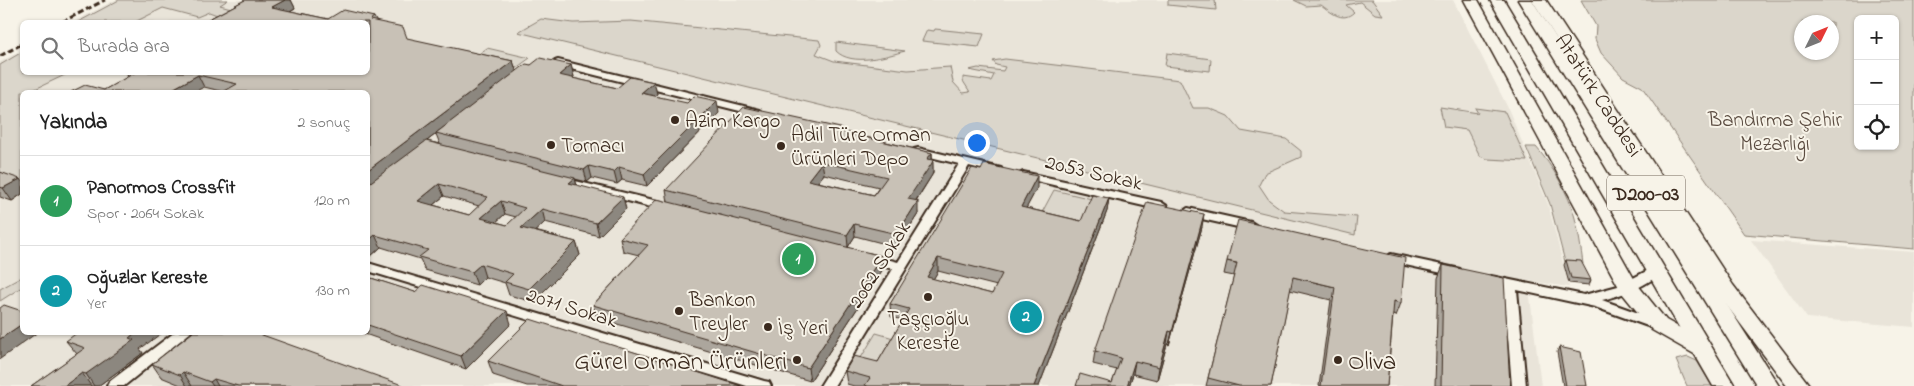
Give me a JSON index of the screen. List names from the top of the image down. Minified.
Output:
{"streets":{"main road":["Atatürk Caddesi","D200-03"],"street":["2053 Sokak","2062 Sokak","2071 Sokak"]},"crossings":[["2053 Sokak","2062 Sokak"]],"parks":["Bandırma Şehir Mezarlığı"],"places":["Azim Kargo","Tornacı","Adil Türe Orman Ürünleri Depo","Taşçıoğlu Kereste","Bankon Treyler","İş Yeri","Gürel Orman Ürünleri","Oliva"],"north":"top right","page":{"map_buttons":["+","−"],"search":"Burada ara","heading":["Yakında","2 sonuç"],"list":[{"mark":"1","name":"Panormos Crossfit","note":"Spor · 2064 Sokak","value":"120 m"},{"mark":"2","name":"Oğuzlar Kereste","note":"Yer","value":"130 m"}],"pins":["1","2"]}}
